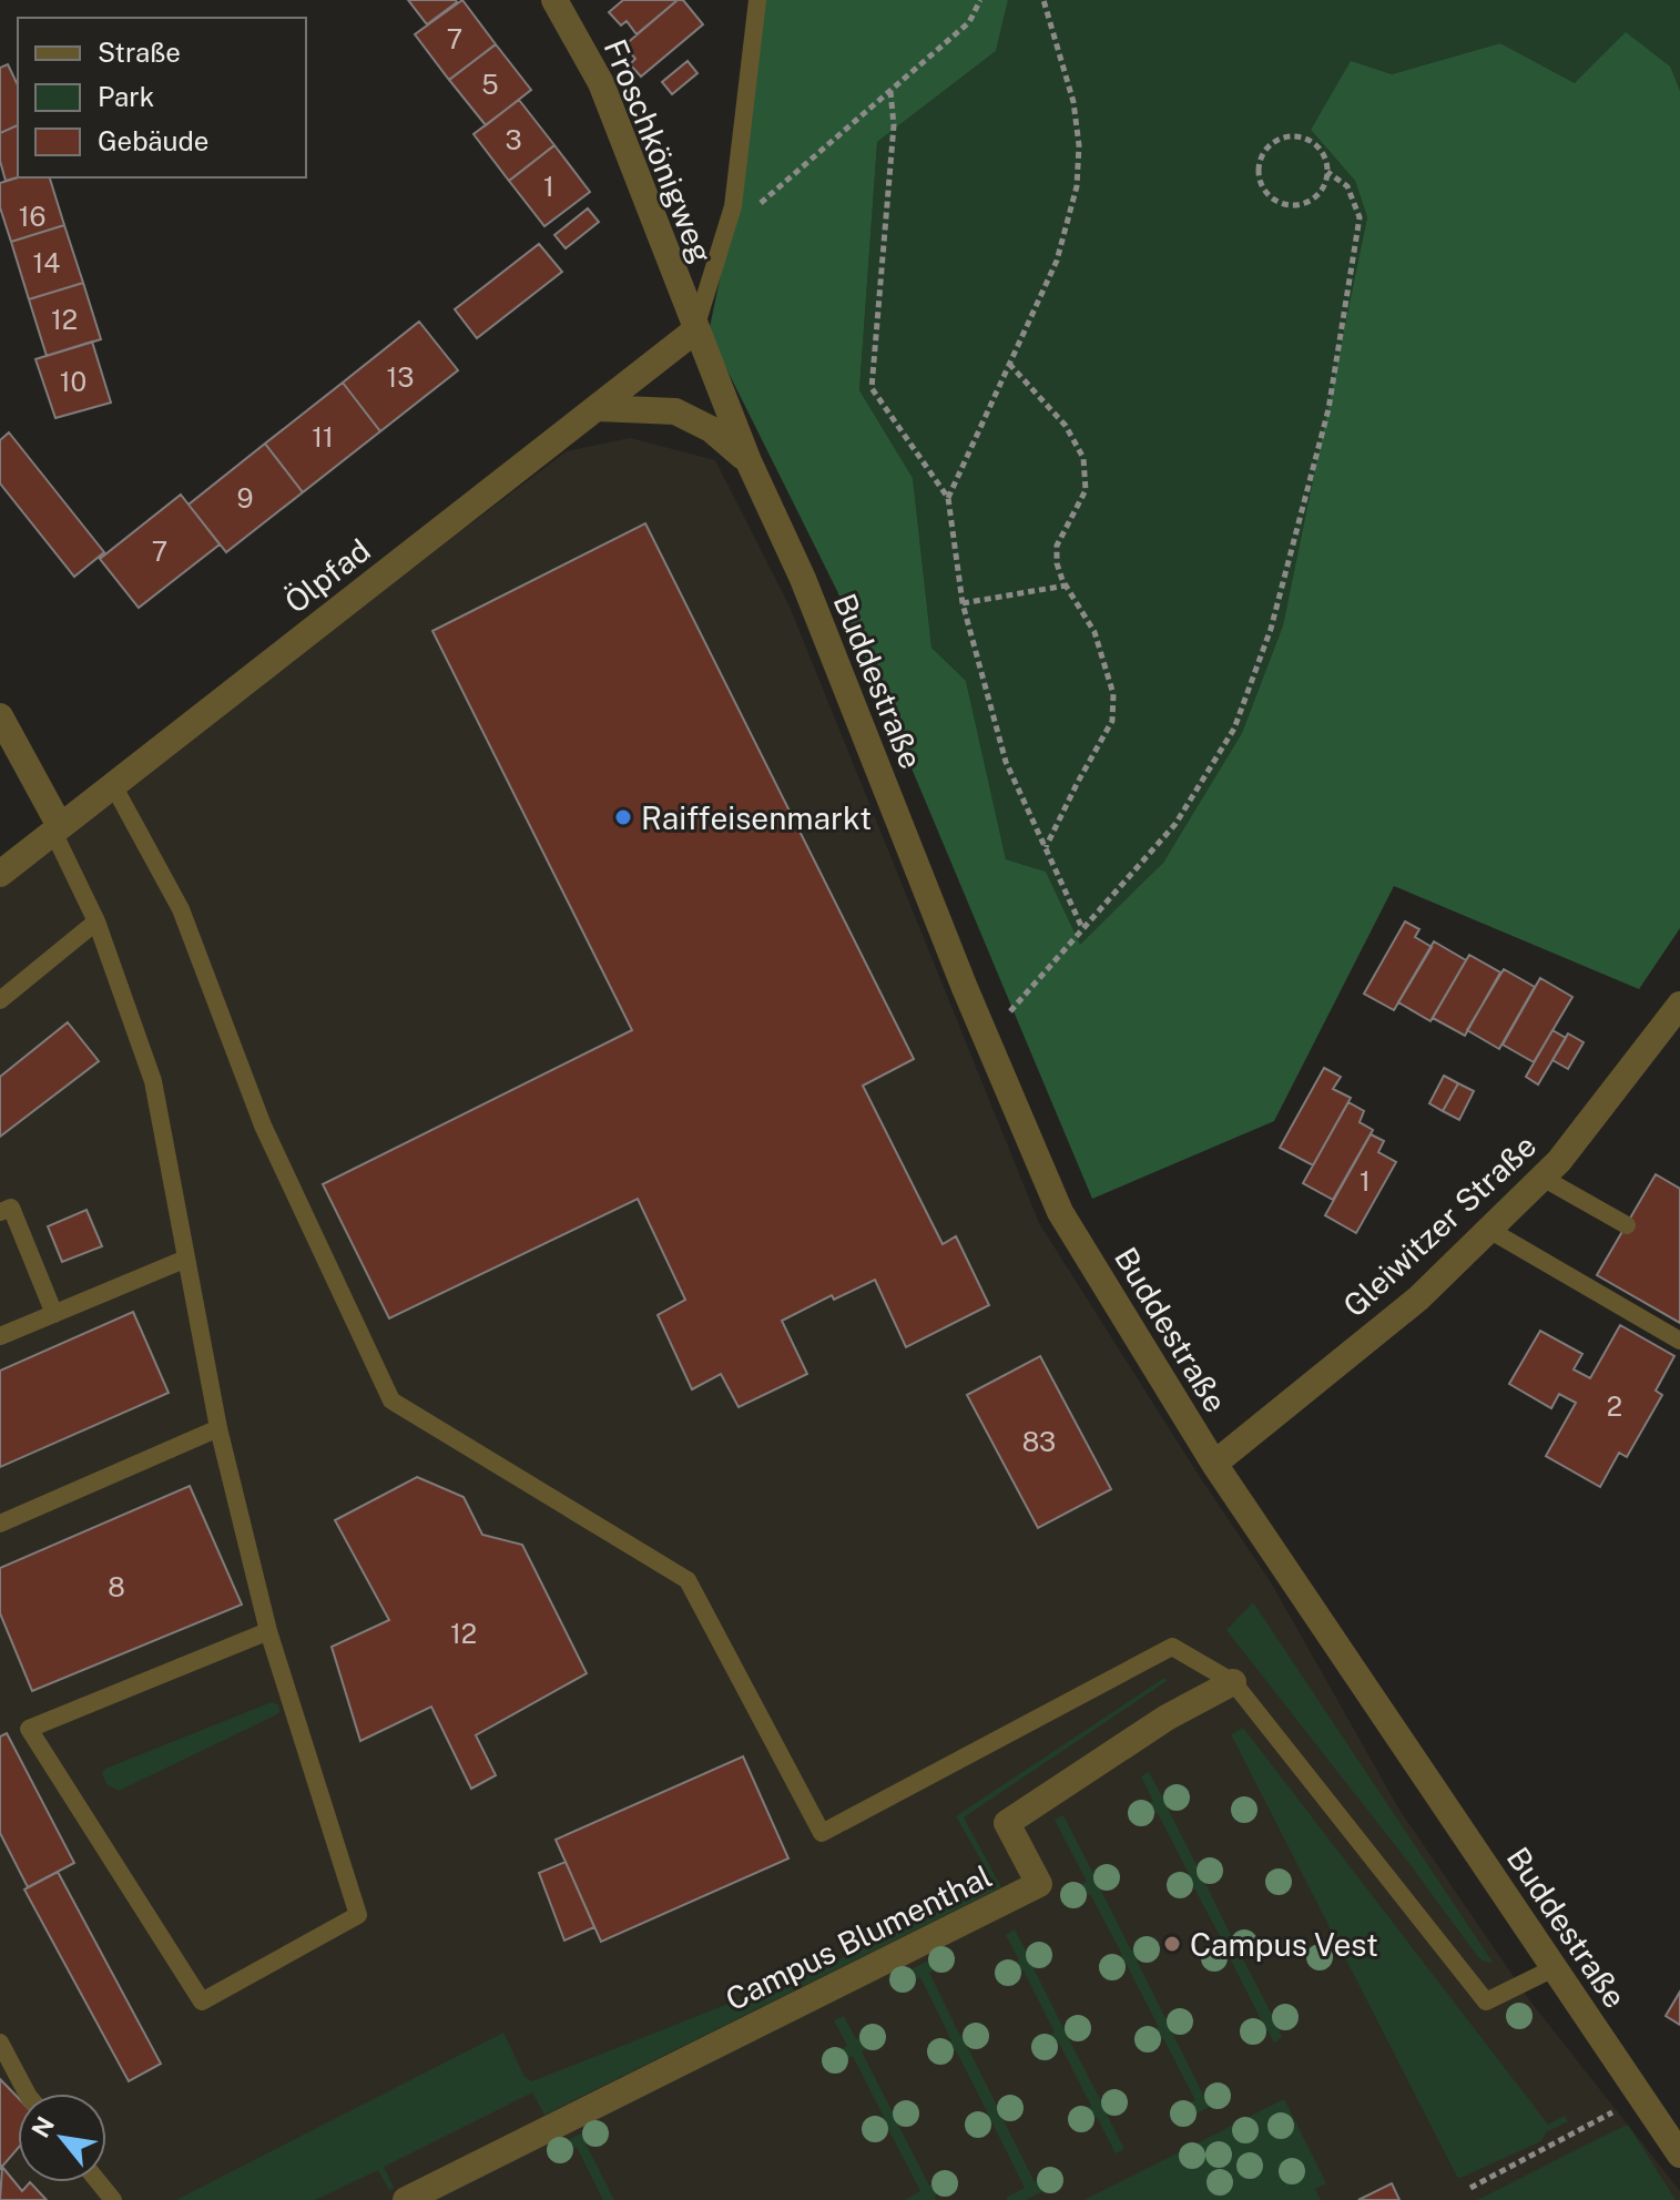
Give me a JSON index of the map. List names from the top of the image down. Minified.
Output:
{"streets":{"street":["Froschkönigweg","Ölpfad","Buddestraße","Gleiwitzer Straße","Campus Blumenthal"]},"crossings":[["Froschkönigweg","Ölpfad"],["Froschkönigweg","Buddestraße"],["Ölpfad","Buddestraße"],["Buddestraße","Gleiwitzer Straße"]],"places":["Raiffeisenmarkt","Campus Vest"],"house_numbers":["7","5","3","1","16","14","12","13","10","11","9","7","1","2","83","8","12"],"legend":["Straße","Park","Gebäude"],"north":"top left"}
